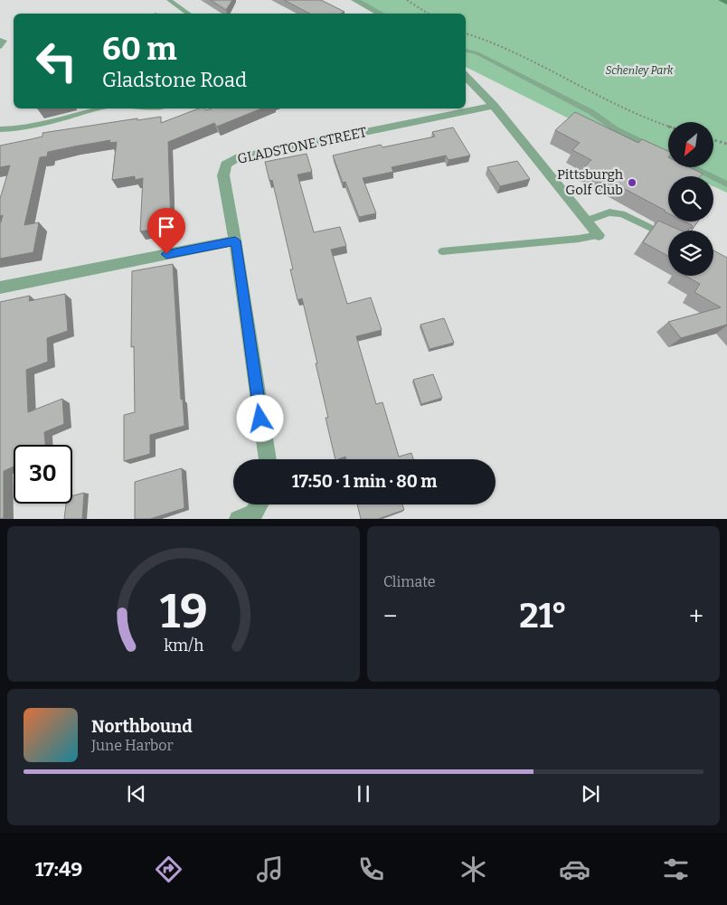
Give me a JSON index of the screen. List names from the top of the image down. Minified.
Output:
{"streets":{"street":["GLADSTONE STREET"]},"parks":["Schenley Park"],"places":["Pittsburgh Golf Club"],"north":"bottom left","page":{"turn":["60 m","Gladstone Road"],"limit":"30","trip":"17:50 · 1 min · 80 m","tile":"Climate","heat":["−","21°","+"],"song":["Northbound","June Harbor"],"tabs":"17:49","gauge":["19","km/h"]}}
